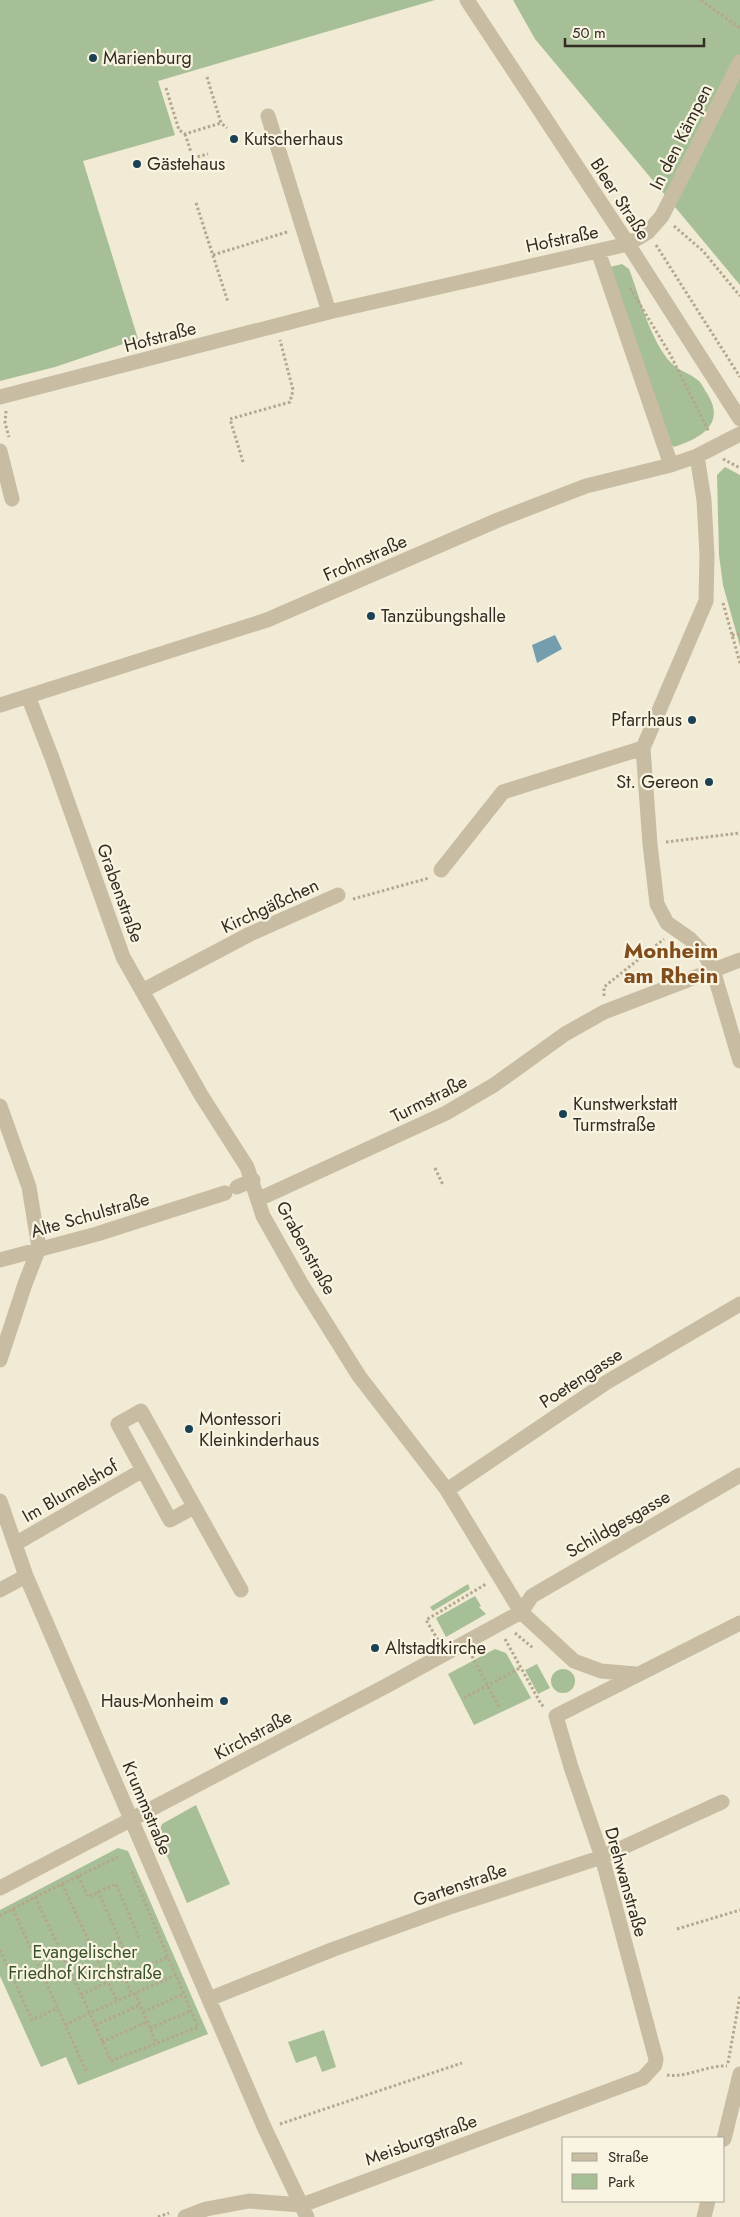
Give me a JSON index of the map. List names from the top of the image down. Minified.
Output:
{"streets":{"street":["In den Kämpen","Bleer Straße","Hofstraße","Frohnstraße","Grabenstraße","Kirchgäßchen","Turmstraße","Alte Schulstraße","Poetengasse","Im Blumelshof","Schildgesgasse","Kirchstraße","Krummstraße","Drehwanstraße","Gartenstraße","Meisburgstraße"]},"crossings":[["In den Kämpen","Bleer Straße"],["In den Kämpen","Hofstraße"],["Bleer Straße","Hofstraße"],["Frohnstraße","Grabenstraße"],["Grabenstraße","Kirchgäßchen"],["Grabenstraße","Turmstraße"],["Grabenstraße","Alte Schulstraße"],["Grabenstraße","Poetengasse"],["Grabenstraße","Schildgesgasse"],["Grabenstraße","Kirchstraße"],["Im Blumelshof","Krummstraße"],["Schildgesgasse","Kirchstraße"],["Kirchstraße","Krummstraße"],["Krummstraße","Gartenstraße"],["Krummstraße","Meisburgstraße"],["Drehwanstraße","Gartenstraße"],["Drehwanstraße","Meisburgstraße"]],"districts":["Monheim am Rhein"],"parks":["Evangelischer Friedhof Kirchstraße"],"places":["Marienburg","Kutscherhaus","Gästehaus","Tanzübungshalle","Pfarrhaus","St. Gereon","Kunstwerkstatt Turmstraße","Montessori Kleinkinderhaus","Altstadtkirche","Haus-Monheim"],"legend":["Straße","Park"],"scale_bar":"50 m"}
